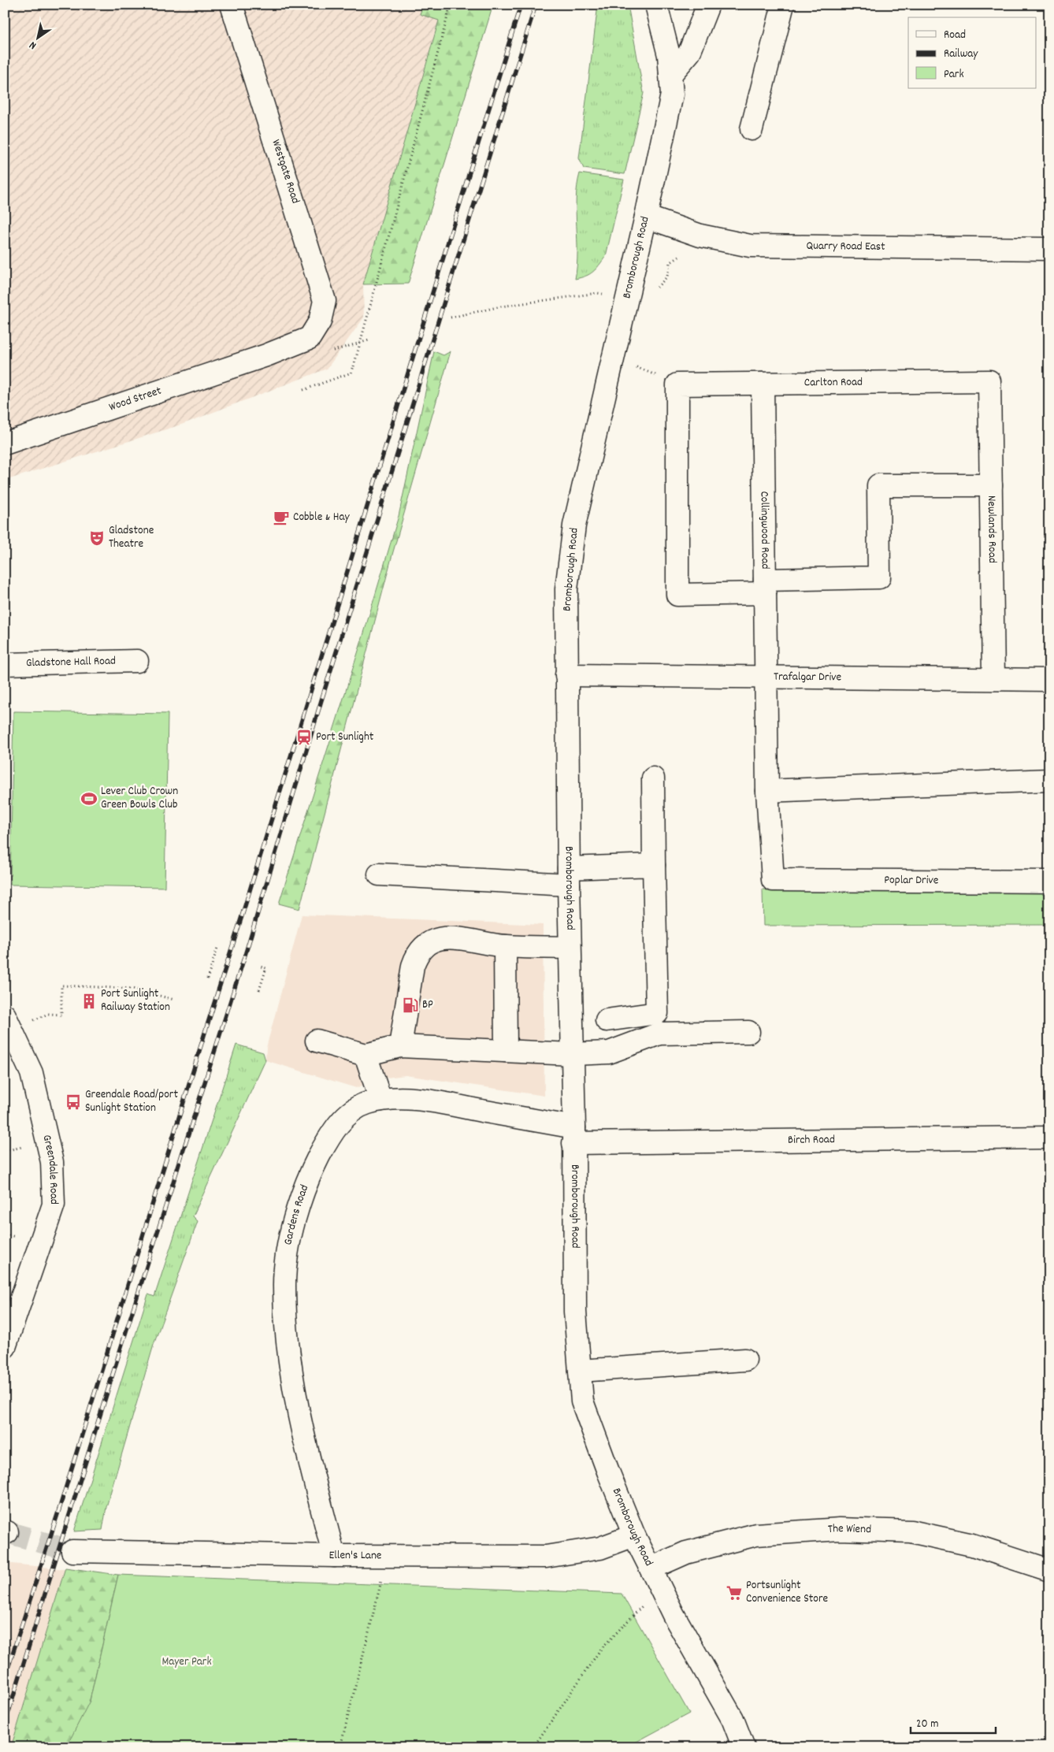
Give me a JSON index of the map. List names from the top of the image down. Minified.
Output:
{"streets":{"street":["Westgate Road","Quarry Road East","Bromborough Road","Carlton Road","Wood Street","Collingwood Road","Newlands Road","Gladstone Hall Road","Trafalgar Drive","Poplar Drive","Birch Road","Greendale Road","Gardens Road","The Wiend","Ellen's Lane"]},"crossings":[["Westgate Road","Wood Street"],["Quarry Road East","Bromborough Road"],["Bromborough Road","Trafalgar Drive"],["Bromborough Road","Birch Road"],["Bromborough Road","Gardens Road"],["Bromborough Road","The Wiend"],["Bromborough Road","Ellen's Lane"],["Carlton Road","Collingwood Road"],["Carlton Road","Newlands Road"],["Collingwood Road","Trafalgar Drive"],["Collingwood Road","Poplar Drive"],["Newlands Road","Trafalgar Drive"],["Birch Road","Gardens Road"],["Gardens Road","Ellen's Lane"]],"parks":["Mayer Park"],"places":{"cafe":["Cobble & Hay"],"theatre":["Gladstone Theatre"],"station":["Port Sunlight"],"sports":["Lever Club Crown Green Bowls Club"],"building":["Port Sunlight Railway Station"],"fuel station":["BP"],"bus stop":["Greendale Road/port Sunlight Station"],"supermarket":["Portsunlight Convenience Store"]},"legend":["Road","Railway","Park"],"scale_bar":"20 m","north":"bottom left"}
